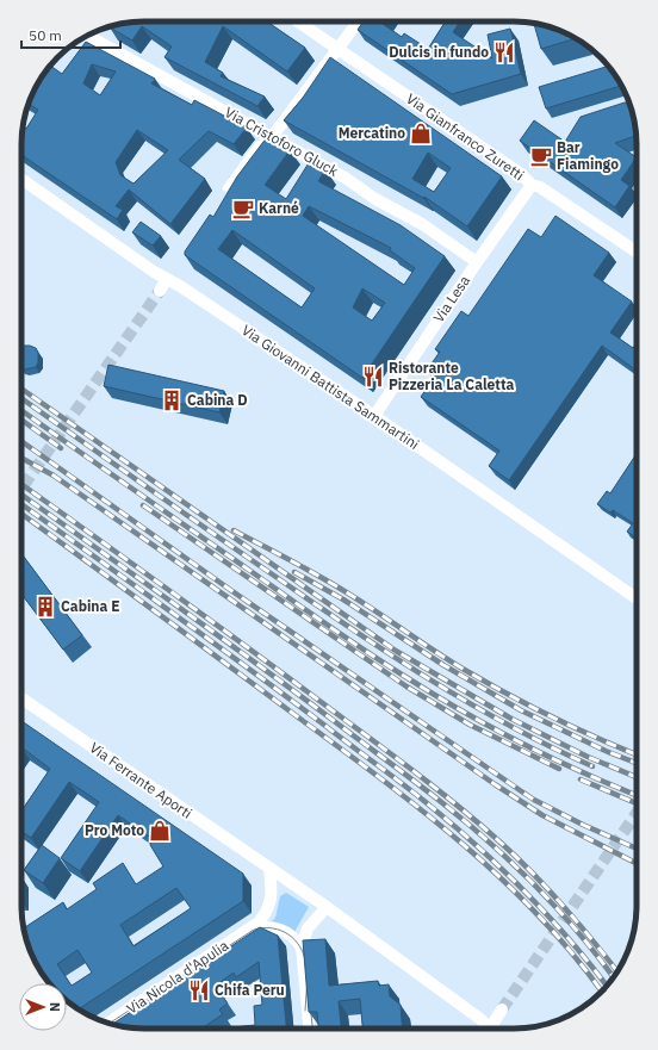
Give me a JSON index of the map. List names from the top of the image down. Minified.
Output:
{"streets":{"street":["Via Gianfranco Zuretti","Via Cristoforo Gluck","Via Lesa","Via Giovanni Battista Sammartini","Via Ferrante Aporti","Via Nicola d'Apulia"]},"crossings":[["Via Gianfranco Zuretti","Via Lesa"],["Via Cristoforo Gluck","Via Lesa"],["Via Lesa","Via Giovanni Battista Sammartini"]],"places":{"restaurant":["Dulcis in fundo","Ristorante Pizzeria La Caletta","Chifa Peru"],"shop":["Mercatino","Pro Moto"],"cafe":["Bar Fiamingo","Karné"],"building":["Cabina D","Cabina E"]},"scale_bar":"50 m","north":"right"}
